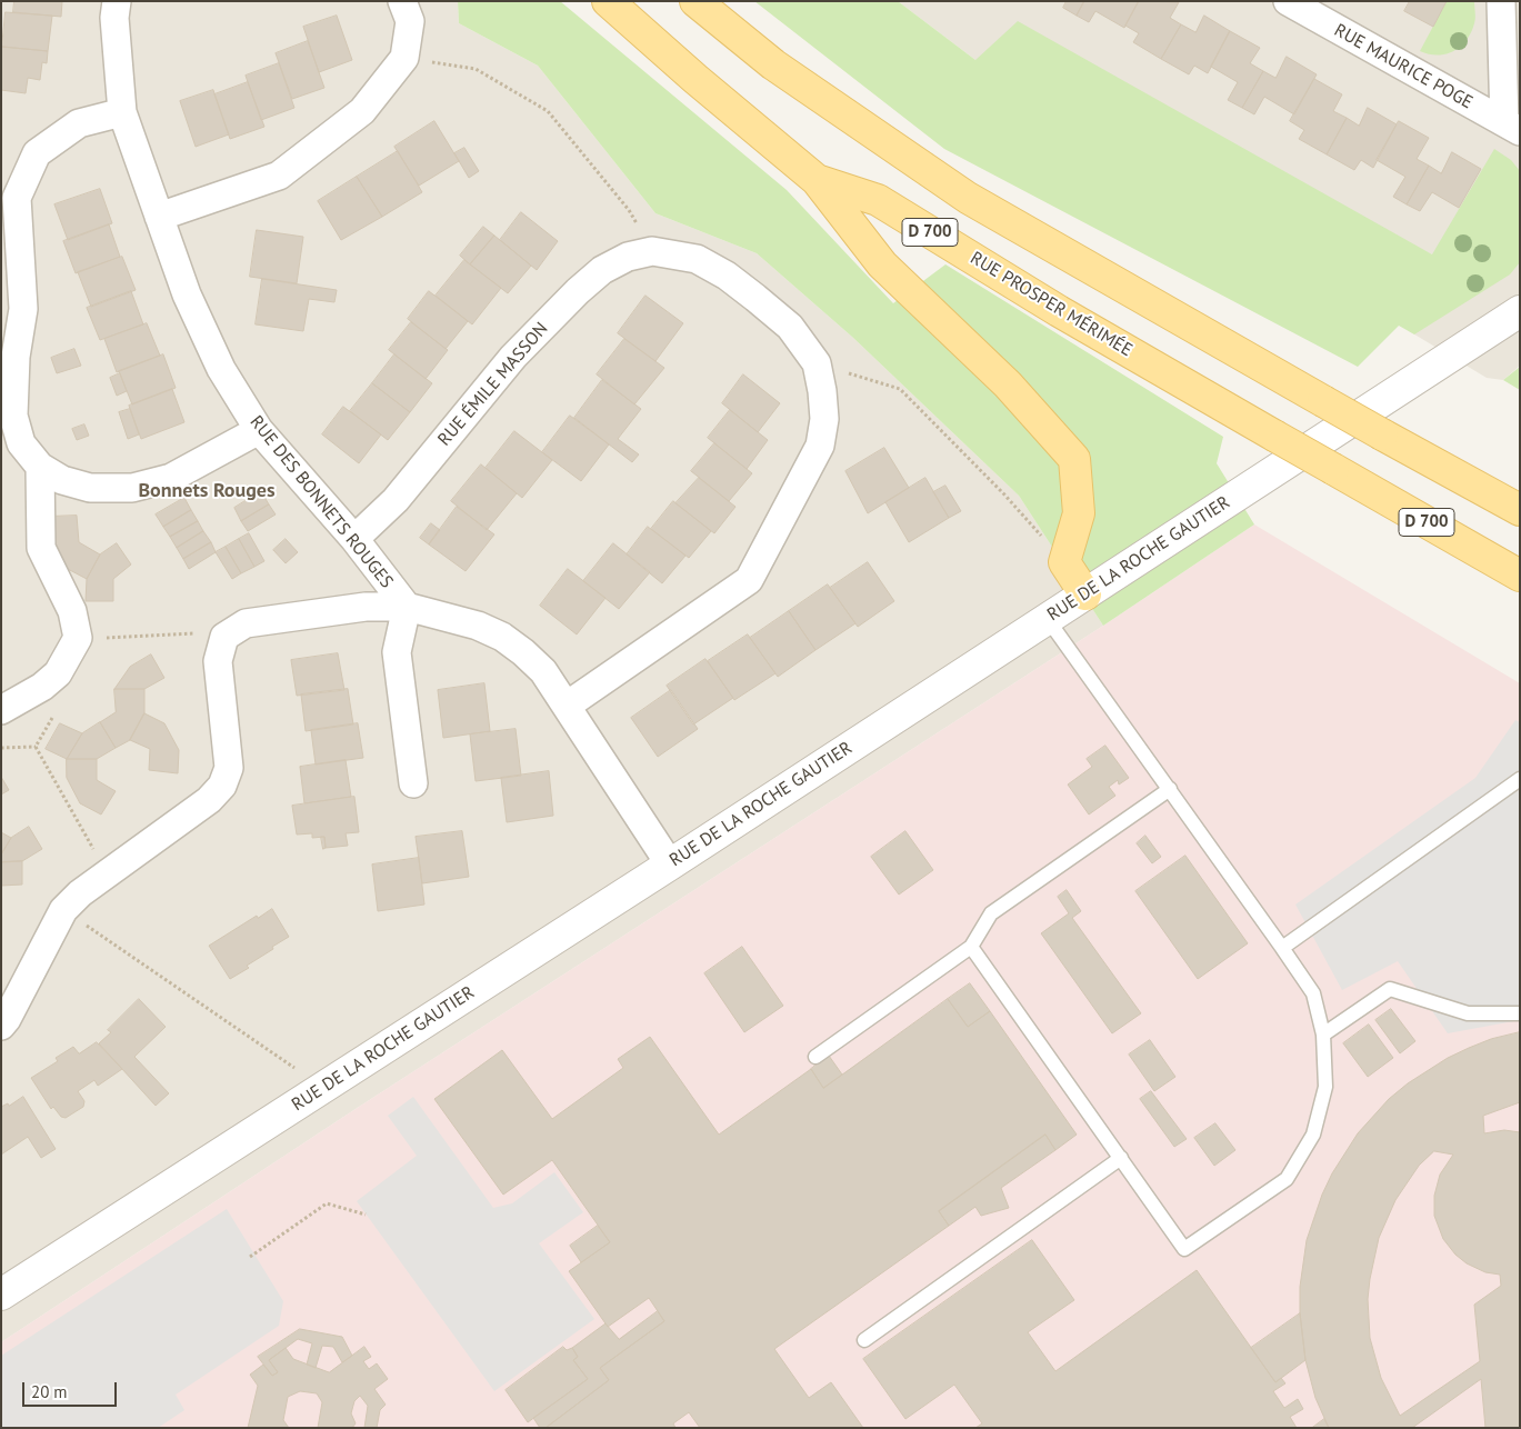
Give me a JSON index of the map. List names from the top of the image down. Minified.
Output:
{"streets":{"main road":["D 700","RUE PROSPER MÉRIMÉE"],"street":["RUE MAURICE POGE","RUE ÉMILE MASSON","RUE DES BONNETS ROUGES","RUE DE LA ROCHE GAUTIER"]},"crossings":[["RUE ÉMILE MASSON","RUE DES BONNETS ROUGES"],["RUE DES BONNETS ROUGES","RUE DE LA ROCHE GAUTIER"]],"districts":["Bonnets Rouges"],"scale_bar":"20 m"}
